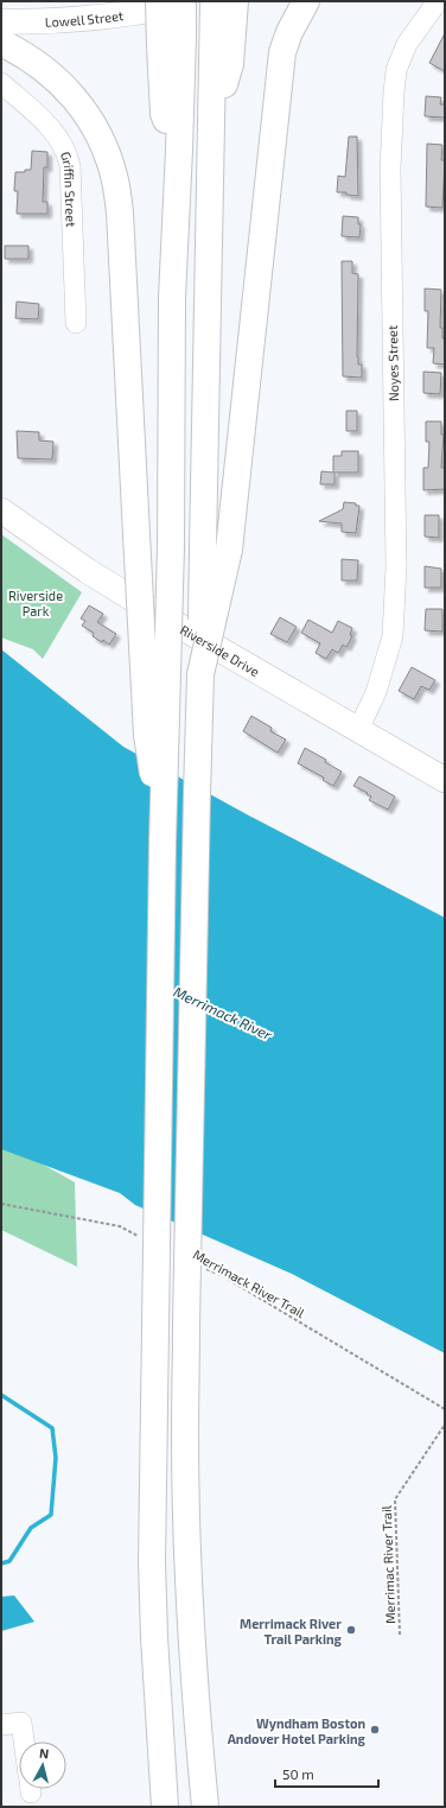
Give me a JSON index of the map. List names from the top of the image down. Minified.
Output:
{"streets":{"main road":["Lowell Street","Riverside Drive"],"street":["Griffin Street","Noyes Street"],"path":["Merrimack River Trail","Merrimac River Trail"]},"crossings":[["Noyes Street","Riverside Drive"]],"water":["Merrimack River"],"parks":["Riverside Park"],"places":["Merrimack River Trail Parking","Wyndham Boston Andover Hotel Parking"],"scale_bar":"50 m","north":"top"}
